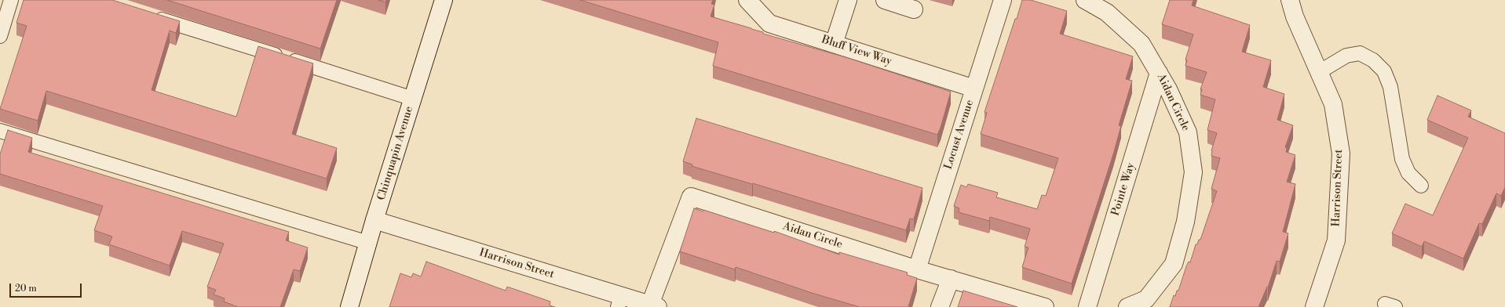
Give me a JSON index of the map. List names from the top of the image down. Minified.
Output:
{"streets":{"street":["Bluff View Way","Aidan Circle","Locust Avenue","Chinquapin Avenue","Harrison Street","Pointe Way"]},"crossings":[["Bluff View Way","Locust Avenue"],["Aidan Circle","Locust Avenue"],["Aidan Circle","Harrison Street"],["Aidan Circle","Pointe Way"],["Chinquapin Avenue","Harrison Street"]],"scale_bar":"20 m"}
